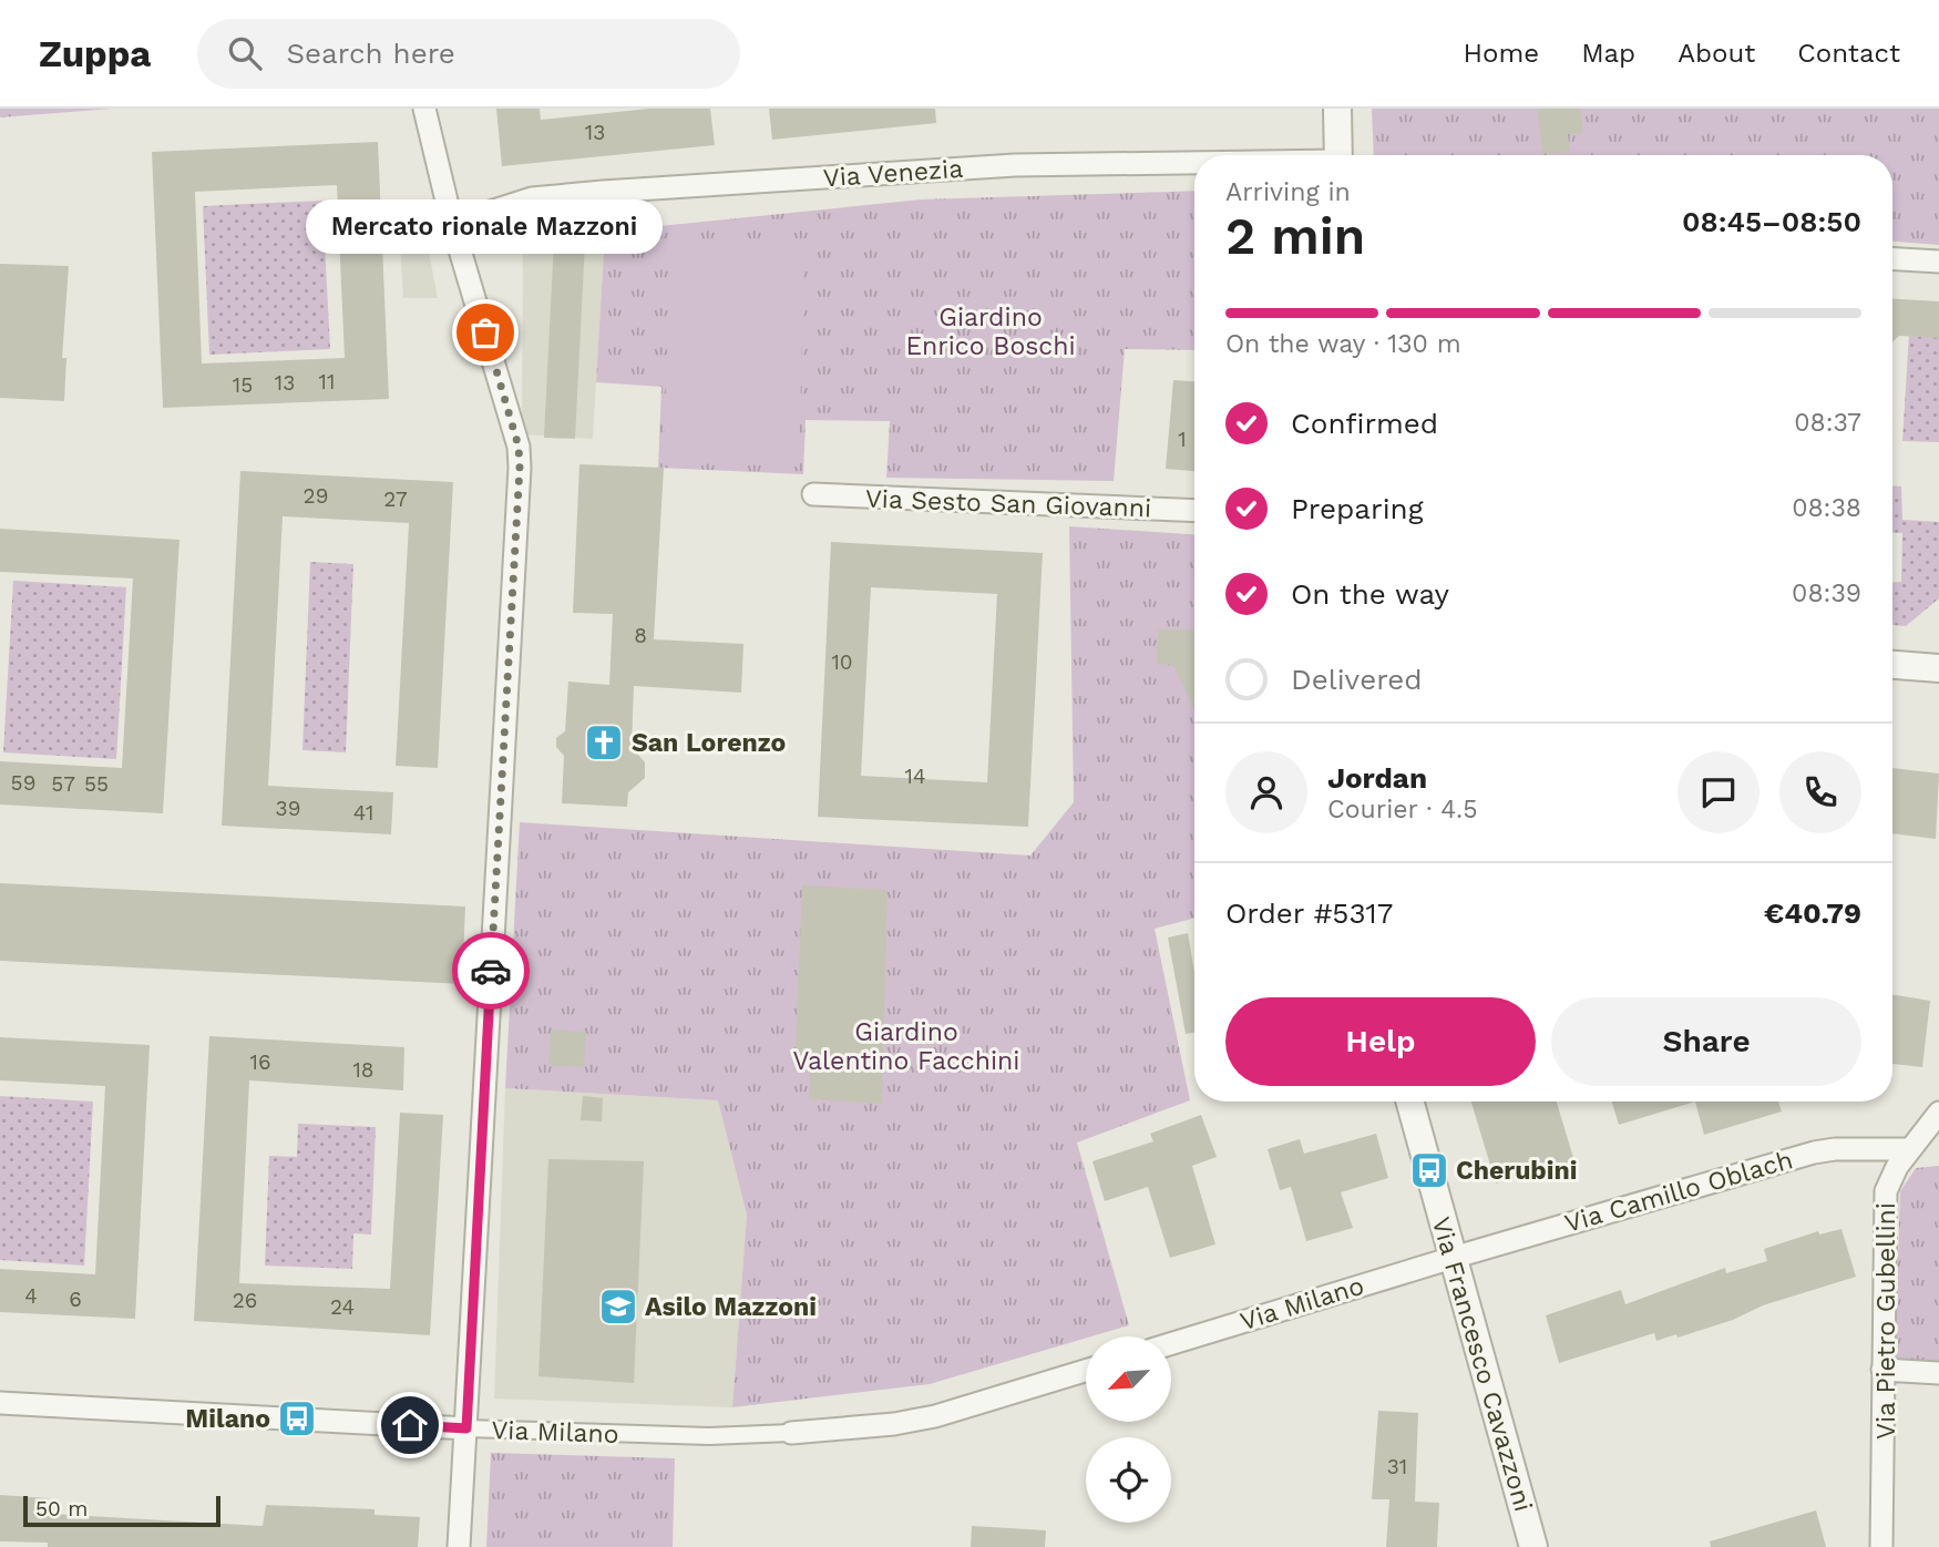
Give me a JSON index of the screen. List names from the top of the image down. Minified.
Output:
{"streets":{"street":["Via Venezia","Via Sesto San Giovanni","Via Camillo Oblach","Via Milano","Via Pietro Gubellini","Via Francesco Cavazzoni"]},"crossings":[["Via Camillo Oblach","Via Milano"],["Via Camillo Oblach","Via Pietro Gubellini"],["Via Camillo Oblach","Via Francesco Cavazzoni"],["Via Milano","Via Francesco Cavazzoni"]],"parks":["Giardino Enrico Boschi","Giardino Valentino Facchini"],"places":{"other":["Mercato rionale Mazzoni"],"church":["San Lorenzo"],"bus stop":["Cherubini","Milano"],"school or university":["Asilo Mazzoni"]},"house_numbers":["13","11","13","15","1","29","27","8","10","14","59","57","55","39","41","16","18","4","6","26","24","31"],"scale_bar":"50 m","north":"bottom left","page":{"header":"Zuppa","search":"Search here","nav":["Home","Map","About","Contact"],"heading":["2 min","Arriving in","08:45–08:50"],"panel":["Jordan","Courier · 4.5","Order #5317","€40.79"],"bubble":"Mercato rionale Mazzoni","bar":"On the way · 130 m","list":[["Confirmed","08:37"],["Preparing","08:38"],["On the way","08:39"],"Delivered"],"buttons":["Help","Share"],"scale":"50 m"}}
